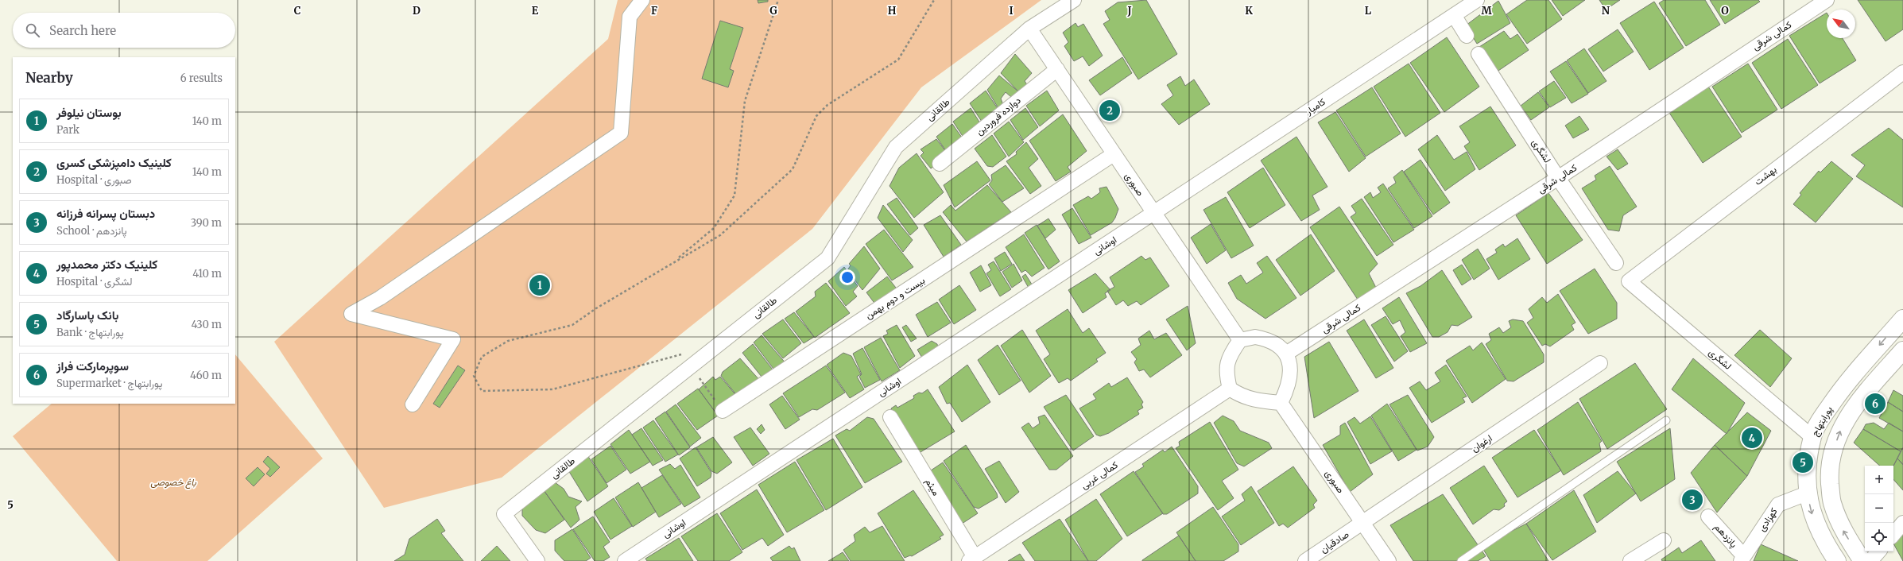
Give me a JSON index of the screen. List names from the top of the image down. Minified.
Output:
{"streets":{"main road":["پورابتهاج"],"street":["کمالی شرقی","کامیار","طالقانی","دوازده فروردین","لشگری","بهشت","صبوری","اوشانی","بیست و دوم بهمن","ارغوان","کمالی غربی","میثم","کهزادی","پانزدهم","صادقیان"]},"crossings":[["کمالی شرقی","لشگری"],["کمالی شرقی","صبوری"],["کمالی شرقی","کمالی غربی"],["کامیار","صبوری"],["کامیار","اوشانی"],["طالقانی","صبوری"],["دوازده فروردین","صبوری"],["لشگری","بهشت"],["لشگری","پورابتهاج"],["صبوری","اوشانی"],["صبوری","بیست و دوم بهمن"],["صبوری","ارغوان"],["صبوری","کمالی غربی"],["صبوری","صادقیان"],["پورابتهاج","کهزادی"],["ارغوان","صادقیان"],["کمالی غربی","میثم"],["کهزادی","پانزدهم"]],"one_way":["پورابتهاج"],"parks":["باغ خصوصی"],"north":"top left","page":{"search":"Search here","heading":["Nearby","6 results"],"pins":["2","1","6","4","5","3"],"list":[{"mark":"1","name":"بوستان نیلوفر","note":"Park","value":"140 m"},{"mark":"2","name":"کلینیک دامپزشکی کسری","note":"Hospital · صبوری","value":"140 m"},{"mark":"3","name":"دبستان پسرانه فرزانه","note":"School · پانزدهم","value":"390 m"},{"mark":"4","name":"کلینیک دکتر محمدپور","note":"Hospital · لشگری","value":"410 m"},{"mark":"5","name":"بانک پاسارگاد","note":"Bank · پورابتهاج","value":"430 m"},{"mark":"6","name":"سوپرمارکت فراز","note":"Supermarket · پورابتهاج","value":"460 m"}],"map_buttons":["+","−"]},"grid":{"columns":["C","D","E","F","G","H","I","J","K","L","M","N","O"],"rows":["5"]}}
